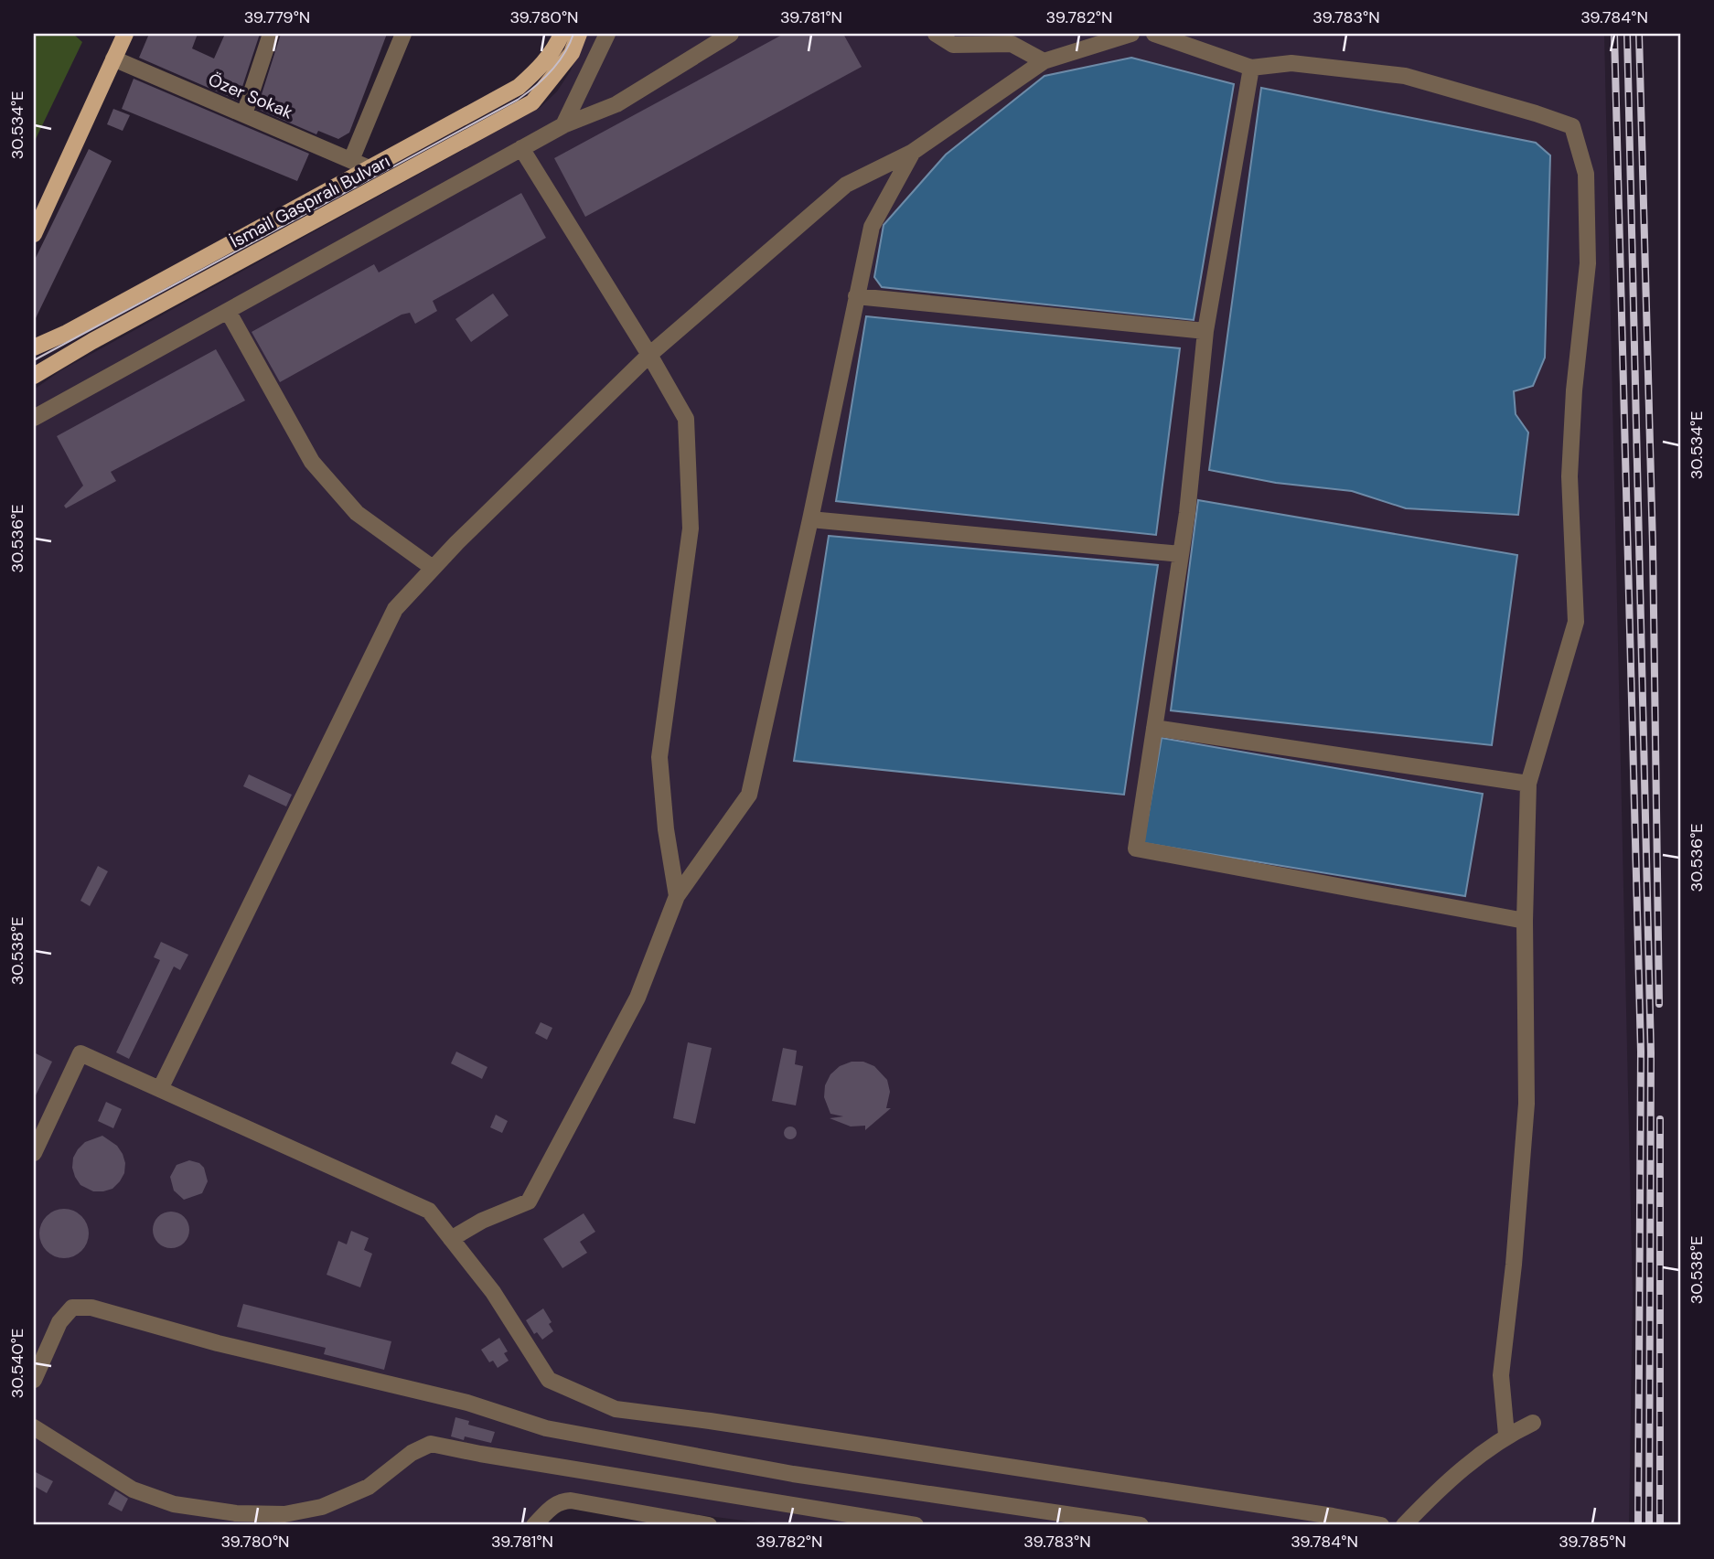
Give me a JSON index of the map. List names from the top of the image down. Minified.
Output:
{"streets":{"main road":["İsmail Gaspıralı Bulvarı"],"street":["Özer Sokak"]},"coordinates":["39.779°N","39.780°N","39.781°N","39.782°N","39.783°N","39.784°N","30.534°E","30.536°E","30.538°E","30.540°E","39.785°N"]}
